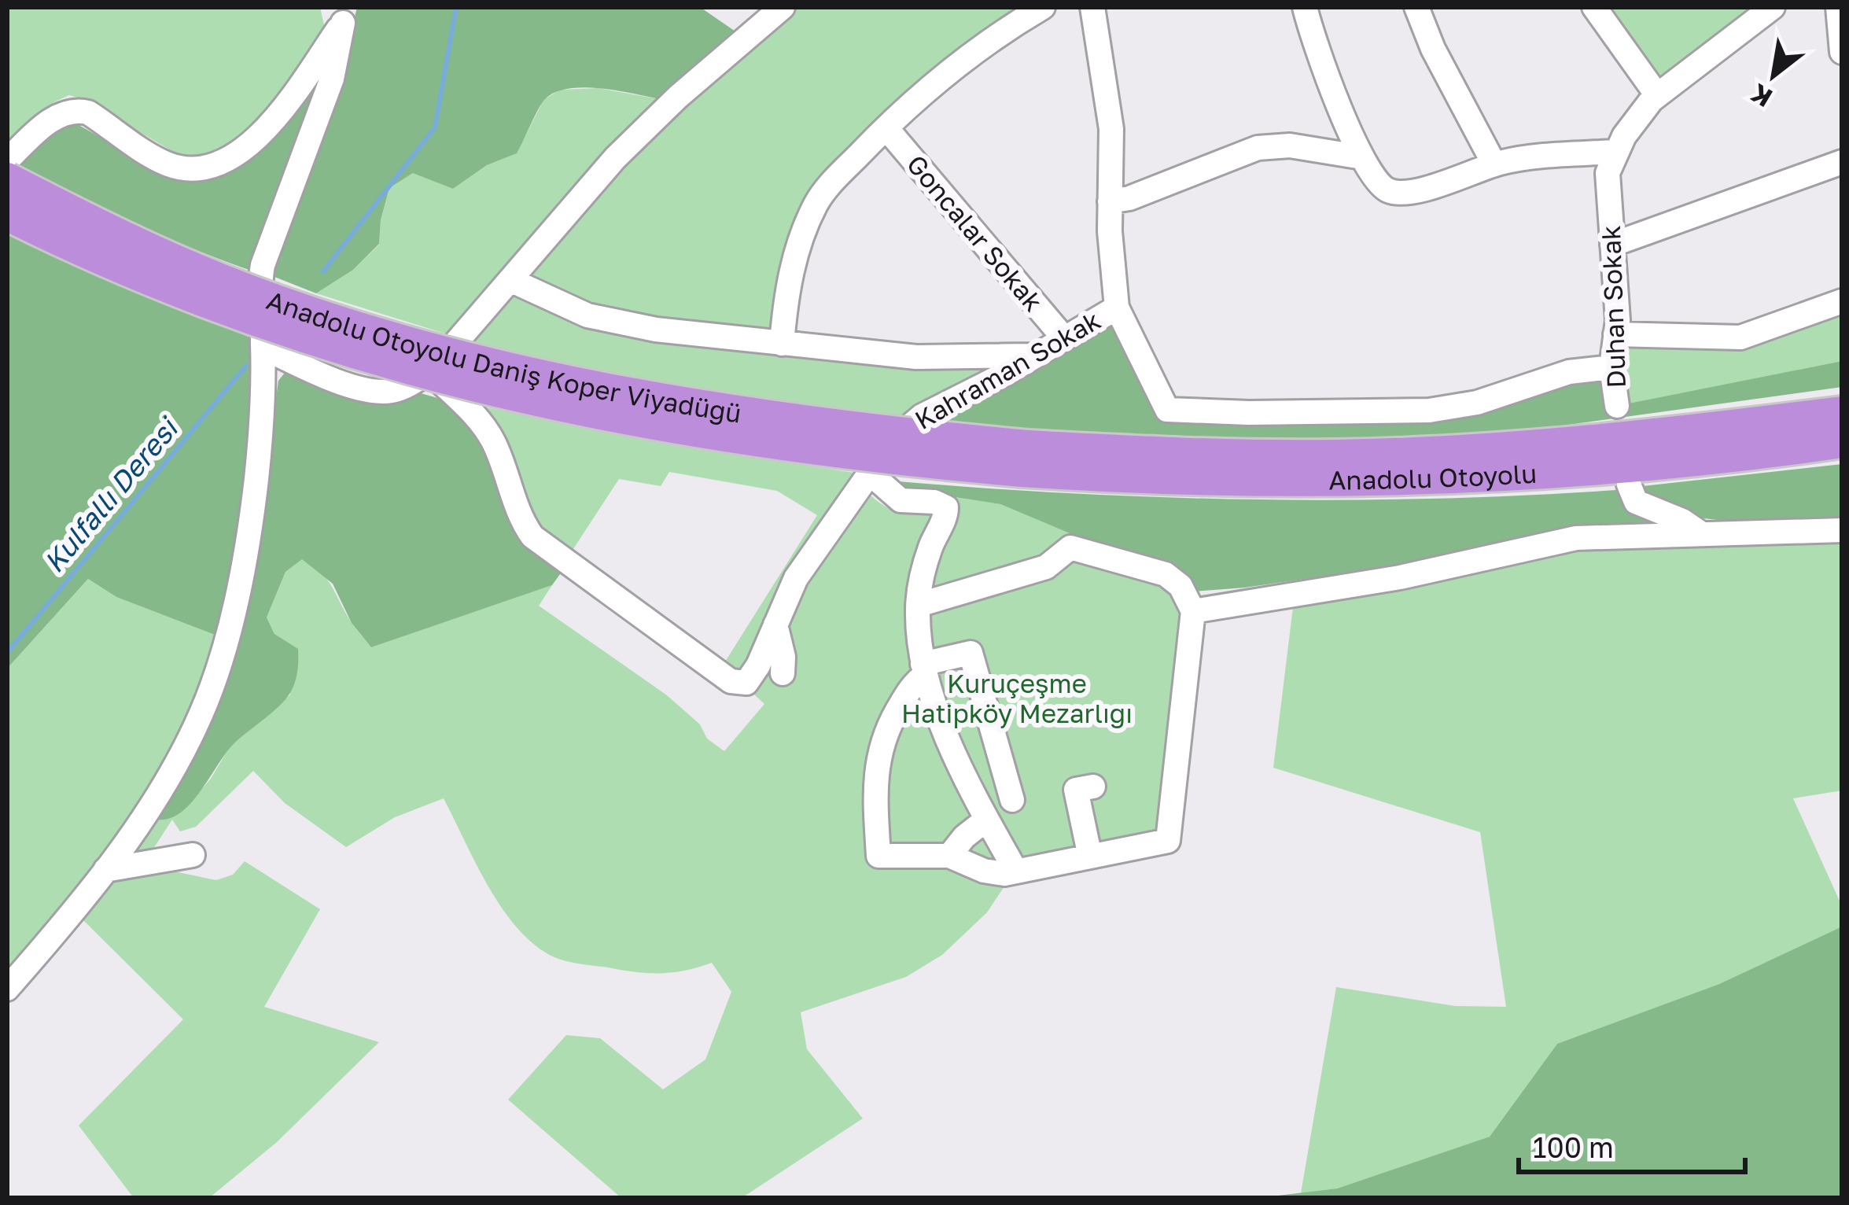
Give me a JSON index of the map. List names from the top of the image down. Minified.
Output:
{"streets":{"highway":["Anadolu Otoyolu Daniş Koper Viyadüğü","Anadolu Otoyolu"],"street":["Goncalar Sokak","Duhan Sokak","Kahraman Sokak"]},"crossings":[["Goncalar Sokak","Kahraman Sokak"],["Anadolu Otoyolu Daniş Koper Viyadüğü","Anadolu Otoyolu"]],"water":["Kulfallı Deresi"],"parks":["Kuruçeşme Hatipköy Mezarlığı"],"scale_bar":"100 m","north":"bottom left"}
